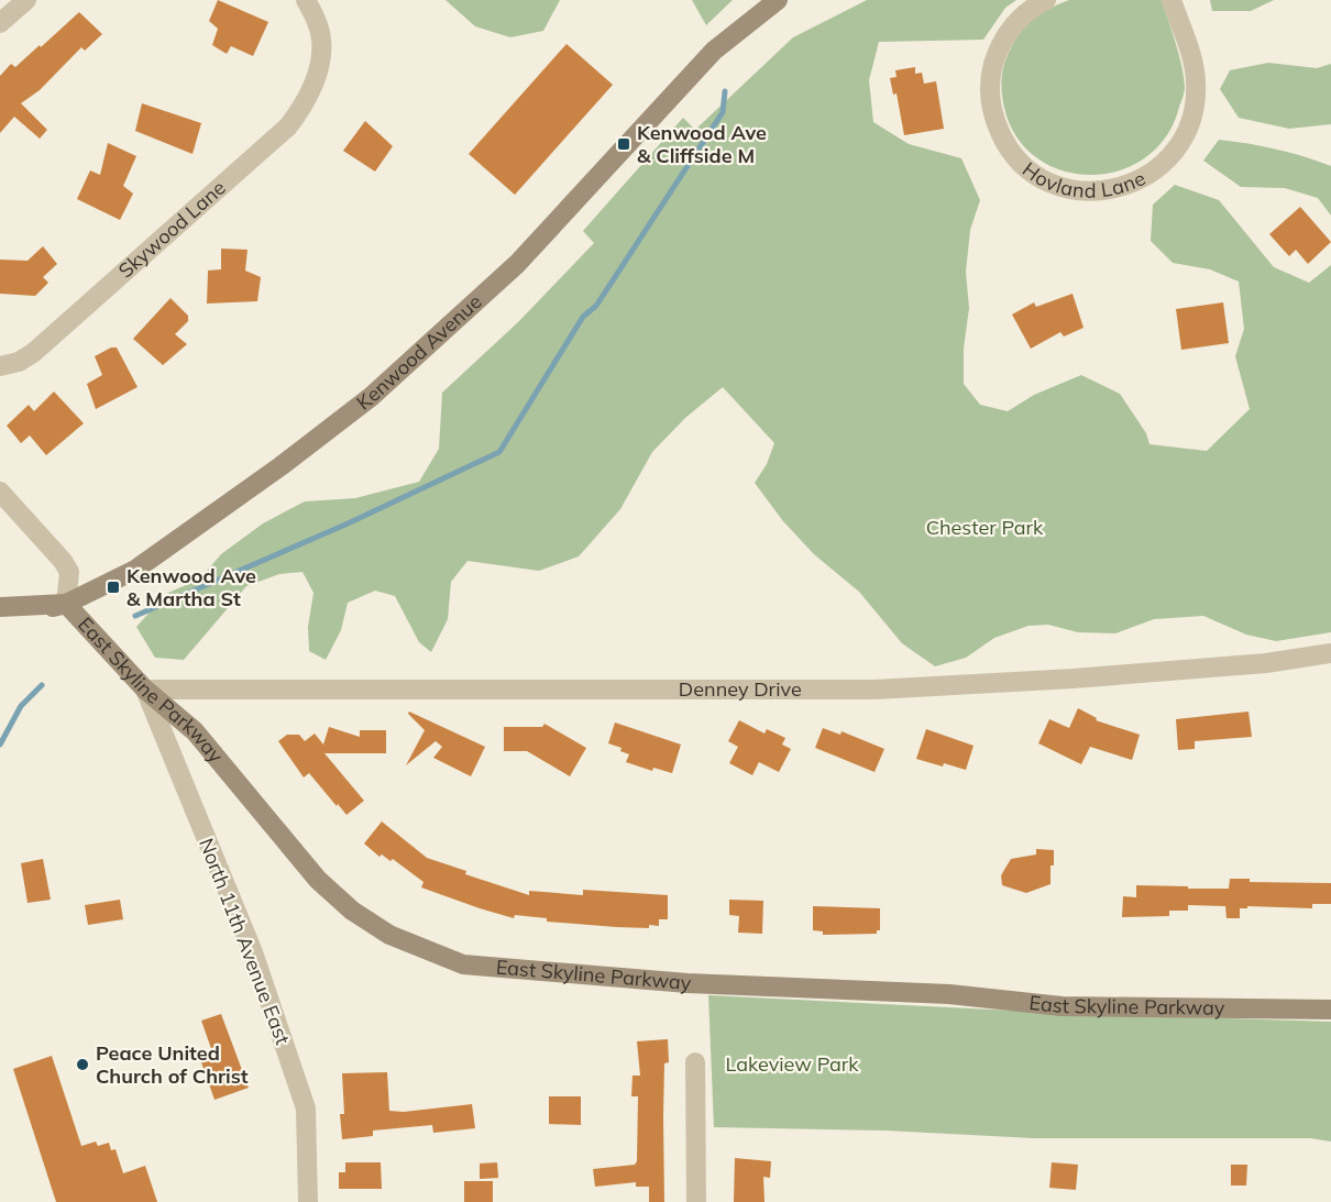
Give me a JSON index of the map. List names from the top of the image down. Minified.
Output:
{"streets":{"street":["Hovland Lane","Skywood Lane","Kenwood Avenue","East Skyline Parkway","Denney Drive","North 11th Avenue East"]},"crossings":[["Kenwood Avenue","East Skyline Parkway"],["East Skyline Parkway","Denney Drive"],["East Skyline Parkway","North 11th Avenue East"],["Denney Drive","North 11th Avenue East"]],"parks":["Chester Park","Lakeview Park"],"places":{"transit":["Kenwood Ave & Cliffside M","Kenwood Ave & Martha St"],"other":["Peace United Church of Christ"]}}
